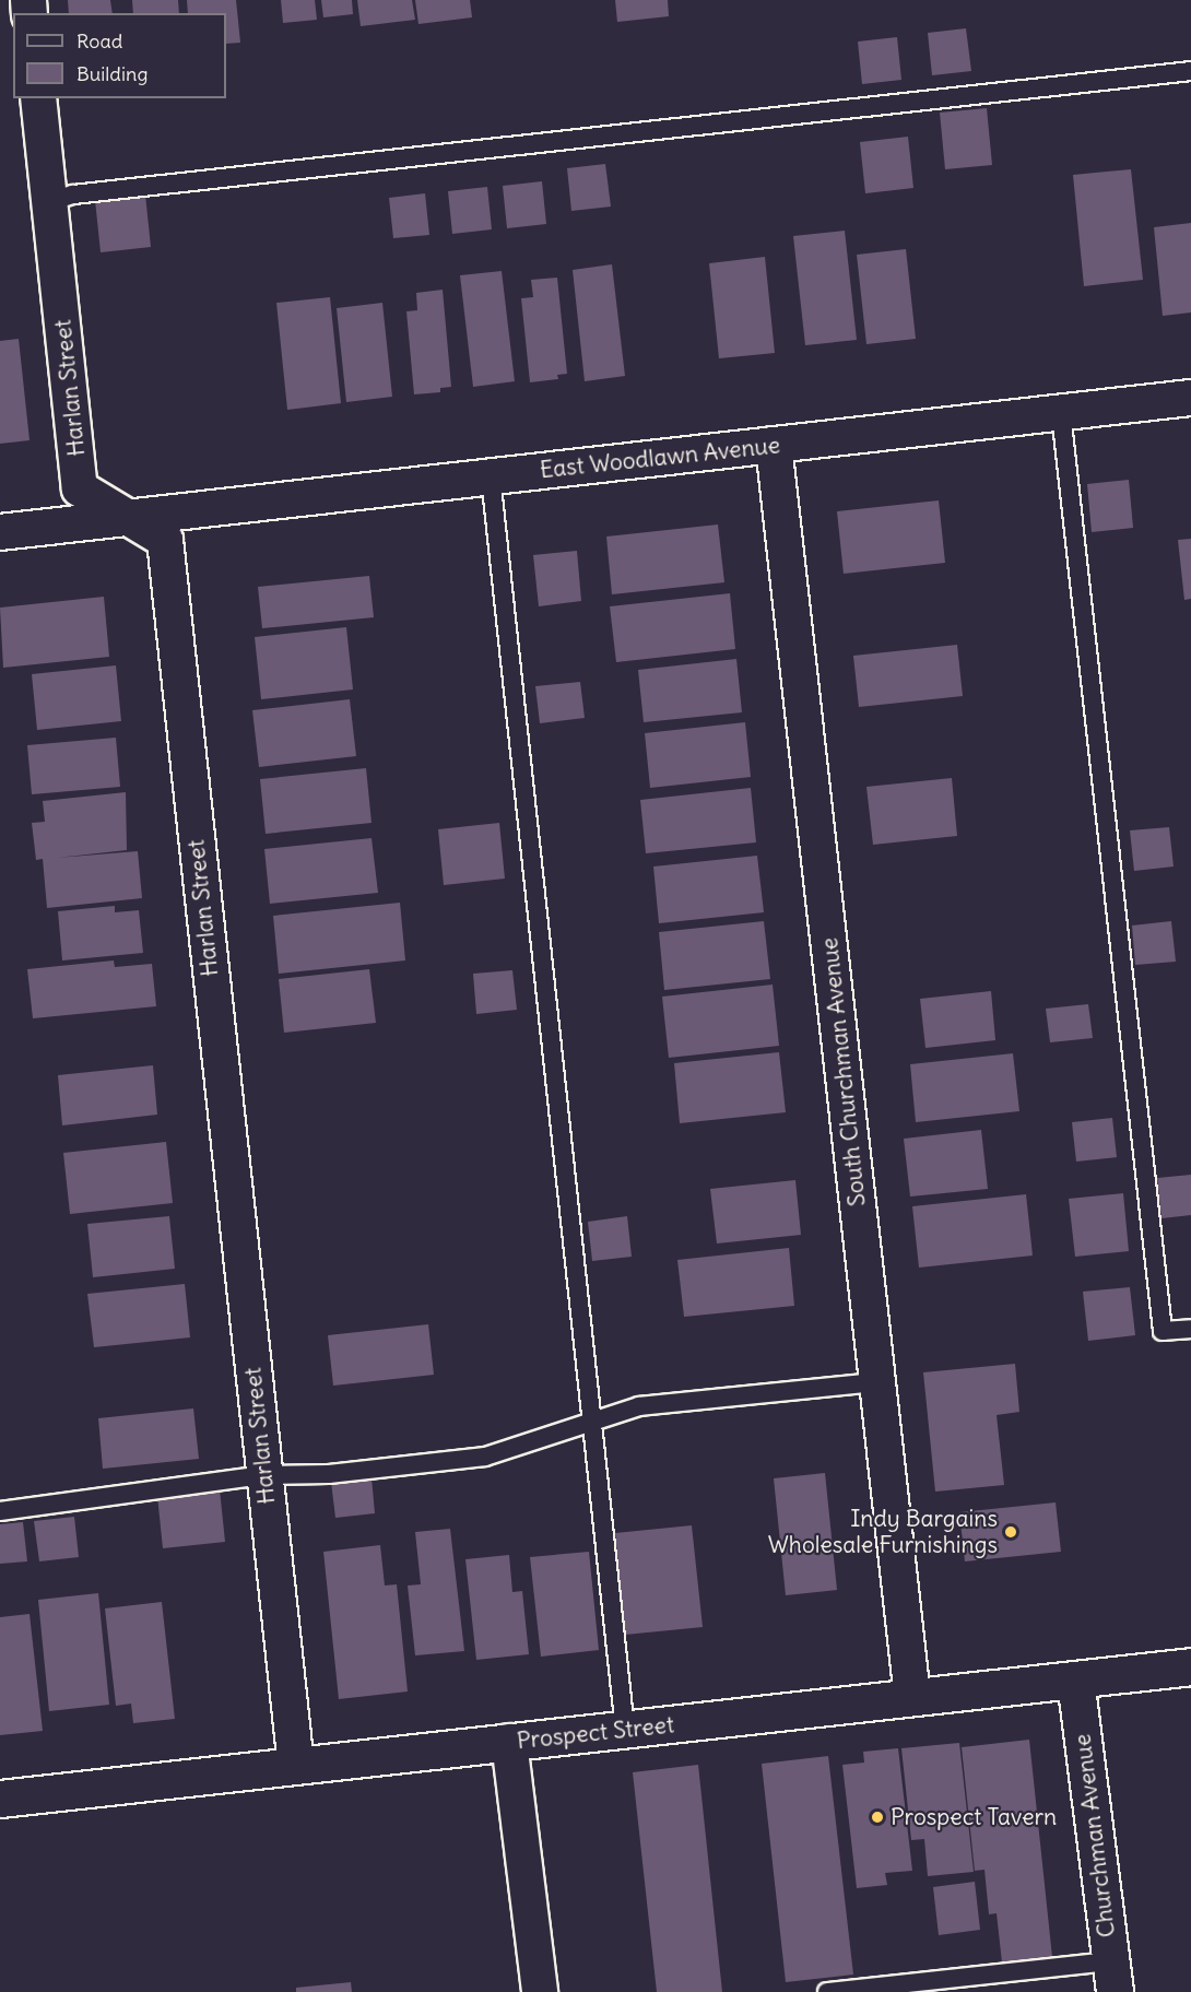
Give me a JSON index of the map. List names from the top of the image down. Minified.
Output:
{"streets":{"main road":["Prospect Street","Churchman Avenue"],"street":["Harlan Street","East Woodlawn Avenue","South Churchman Avenue"]},"crossings":[["Harlan Street","East Woodlawn Avenue"],["Harlan Street","Prospect Street"],["East Woodlawn Avenue","South Churchman Avenue"],["South Churchman Avenue","Prospect Street"],["Prospect Street","Churchman Avenue"]],"places":["Indy Bargains Wholesale Furnishings","Prospect Tavern"],"legend":["Road","Building"]}
